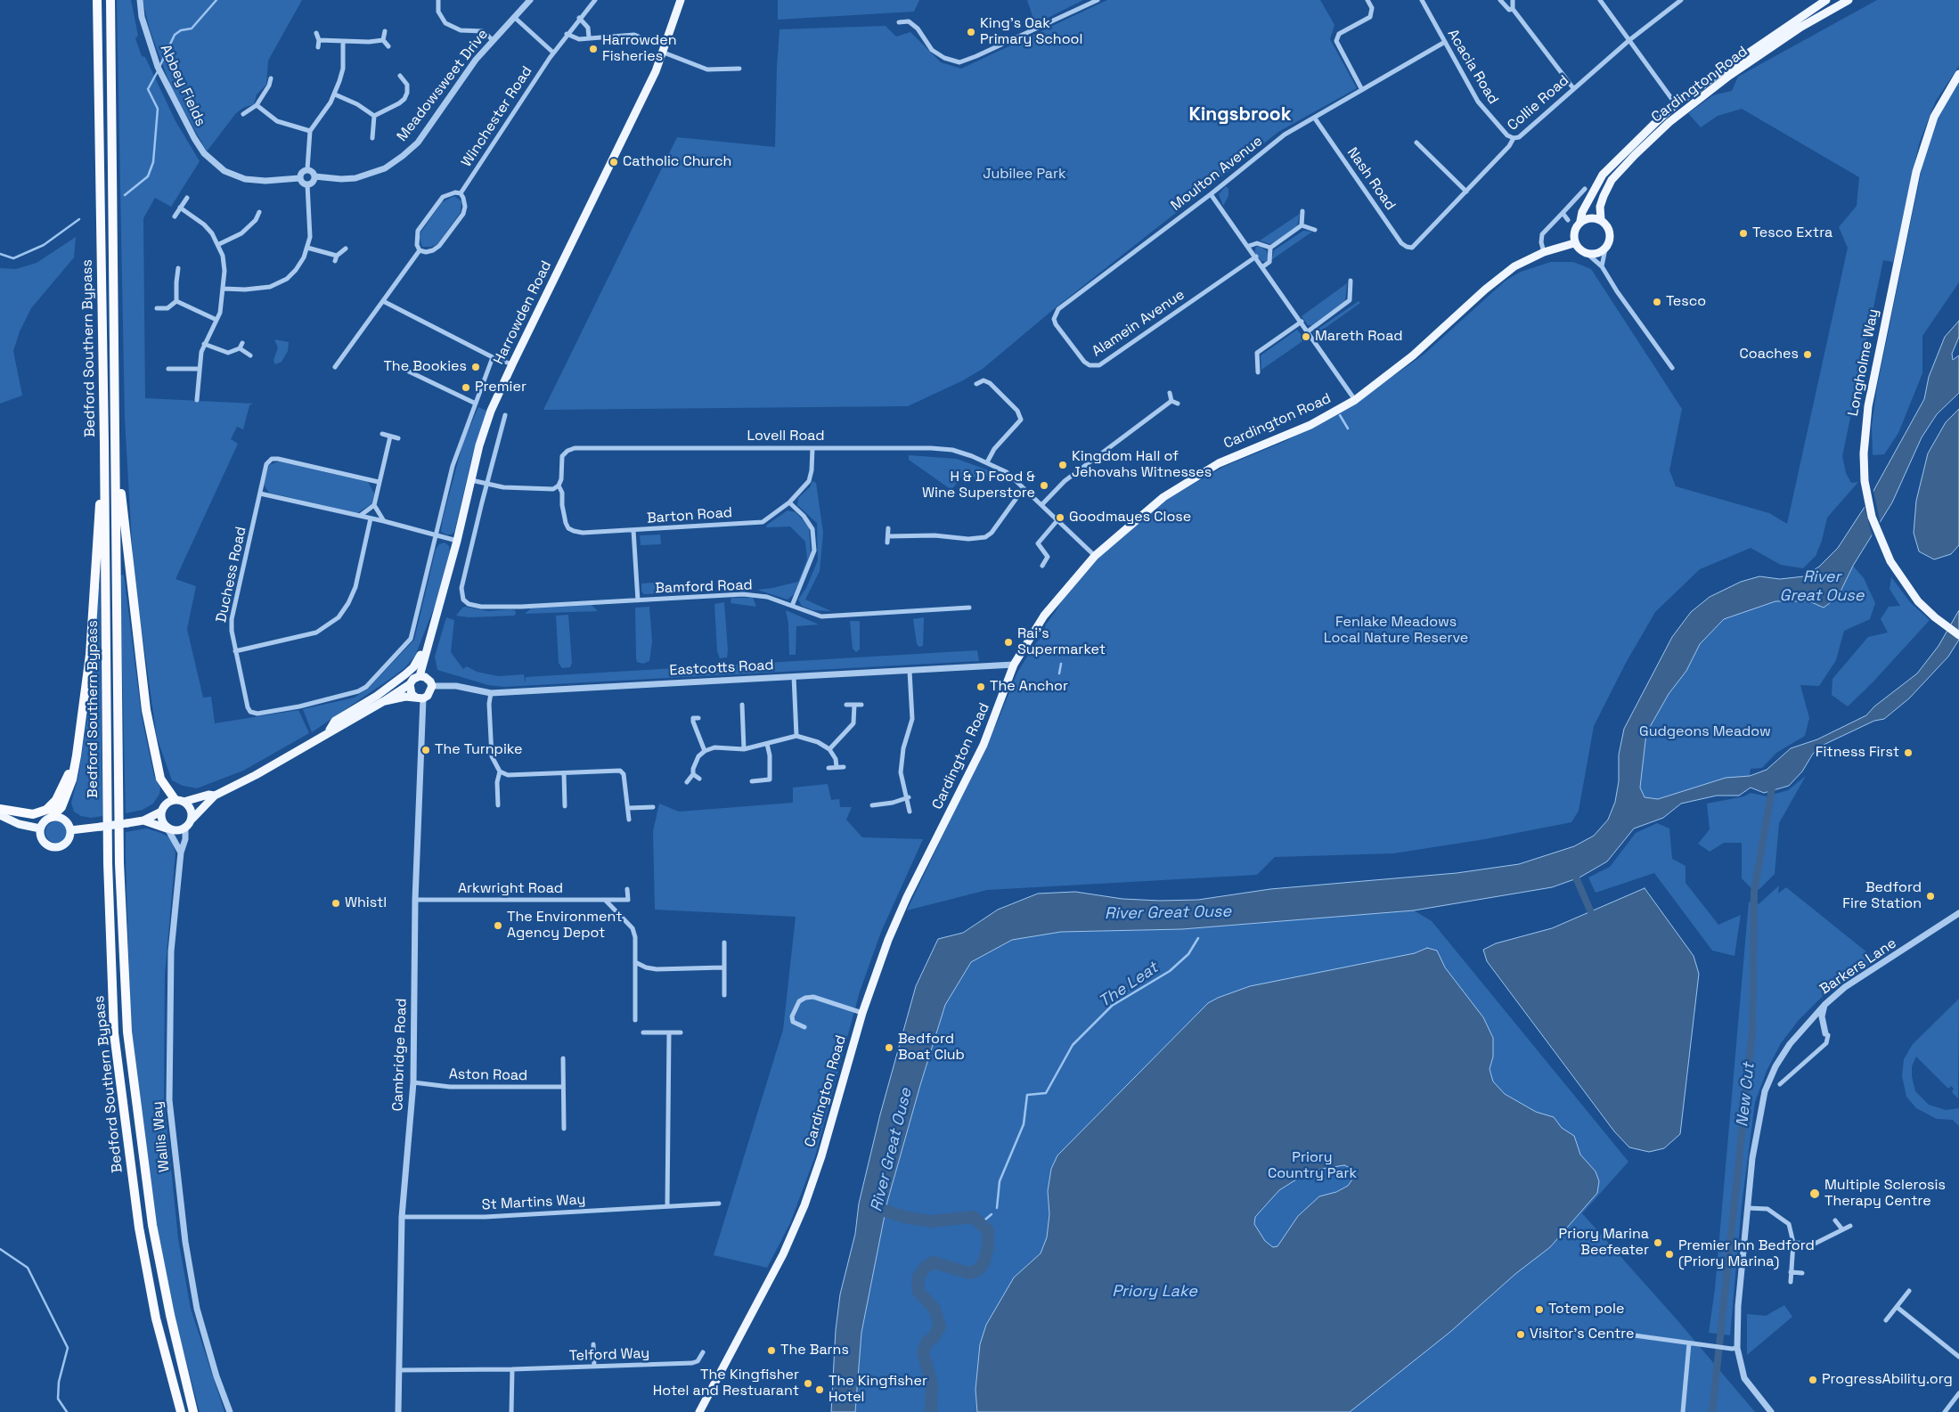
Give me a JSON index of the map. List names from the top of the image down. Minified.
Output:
{"streets":{"highway":["Bedford Southern Bypass"],"main road":["Cardington Road","Harrowden Road","Longholme Way"],"street":["Acacia Road","Abbey Fields","Meadowsweet Drive","Collie Road","Winchester Road","Moulton Avenue","Nash Road","Alamein Avenue","Lovell Road","Barton Road","Duchess Road","Bamford Road","Eastcotts Road","Arkwright Road","Barkers Lane","Cambridge Road","Aston Road","Wallis Way","St Martins Way","Telford Way"]},"crossings":[["Acacia Road","Collie Road"],["Acacia Road","Moulton Avenue"],["Cardington Road","Lovell Road"],["Cardington Road","Eastcotts Road"],["Abbey Fields","Meadowsweet Drive"],["Collie Road","Nash Road"],["Moulton Avenue","Nash Road"],["Moulton Avenue","Alamein Avenue"],["Harrowden Road","Duchess Road"],["Harrowden Road","Eastcotts Road"],["Harrowden Road","Cambridge Road"],["Lovell Road","Barton Road"],["Eastcotts Road","Cambridge Road"],["Arkwright Road","Cambridge Road"],["Cambridge Road","Aston Road"],["Cambridge Road","St Martins Way"],["Cambridge Road","Telford Way"]],"districts":["Kingsbrook"],"water":["River Great Ouse","The Leat","New Cut","Priory Lake"],"parks":["Jubilee Park","Fenlake Meadows Local Nature Reserve","Gudgeons Meadow","Priory Country Park"],"places":["King's Oak Primary School","Harrowden Fisheries","Catholic Church","Tesco Extra","Tesco","Mareth Road","Coaches","The Bookies","Premier","Kingdom Hall of Jehovahs Witnesses","H & D Food & Wine Superstore","Goodmayes Close","Rai's Supermarket","The Anchor","The Turnpike","Fitness First","Bedford Fire Station","Whistl","The Environment Agency Depot","Bedford Boat Club","Multiple Sclerosis Therapy Centre","Priory Marina Beefeater","Premier Inn Bedford (Priory Marina)","Totem pole","Visitor's Centre","The Barns","ProgressAbility.org","The Kingfisher Hotel and Restuarant","The Kingfisher Hotel"]}
